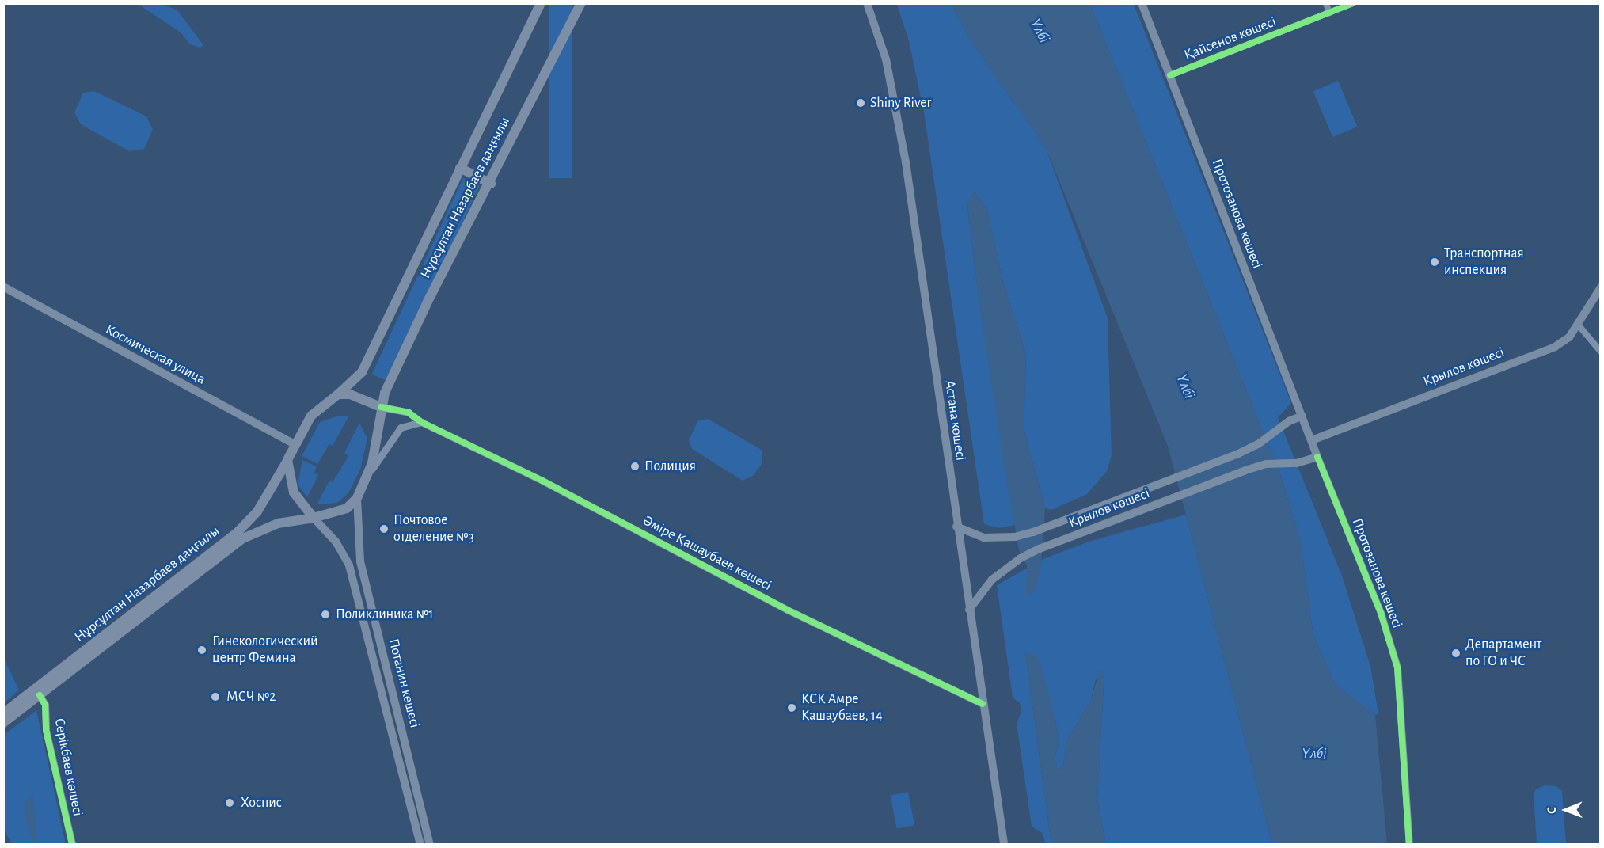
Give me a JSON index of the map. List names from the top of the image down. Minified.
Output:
{"streets":{"main road":["Нұрсұлтан Назарбаев даңғылы","Протозанова көшесі","Космическая улица","Крылов көшесі","Астана көшесі","Потанин көшесі"],"street":["Қайсенов көшесі","Әміре Қашаубаев көшесі","Серікбаев көшесі"]},"crossings":[["Қайсенов көшесі","Протозанова көшесі"],["Нұрсұлтан Назарбаев даңғылы","Космическая улица"],["Нұрсұлтан Назарбаев даңғылы","Әміре Қашаубаев көшесі"],["Нұрсұлтан Назарбаев даңғылы","Потанин көшесі"],["Нұрсұлтан Назарбаев даңғылы","Серікбаев көшесі"],["Протозанова көшесі","Крылов көшесі"],["Космическая улица","Әміре Қашаубаев көшесі"],["Космическая улица","Потанин көшесі"],["Крылов көшесі","Астана көшесі"],["Астана көшесі","Әміре Қашаубаев көшесі"],["Әміре Қашаубаев көшесі","Потанин көшесі"]],"water":["Үлбі"],"places":["Shiny River","Транспортная инспекция","Полиция","Почтовое отделение №3","Поликлиника №1","Гинекологический центр Фемина","Департамент по ГО и ЧС","МСЧ №2","КСК Амре Кашаубаев, 14","Хоспис"],"north":"left"}
